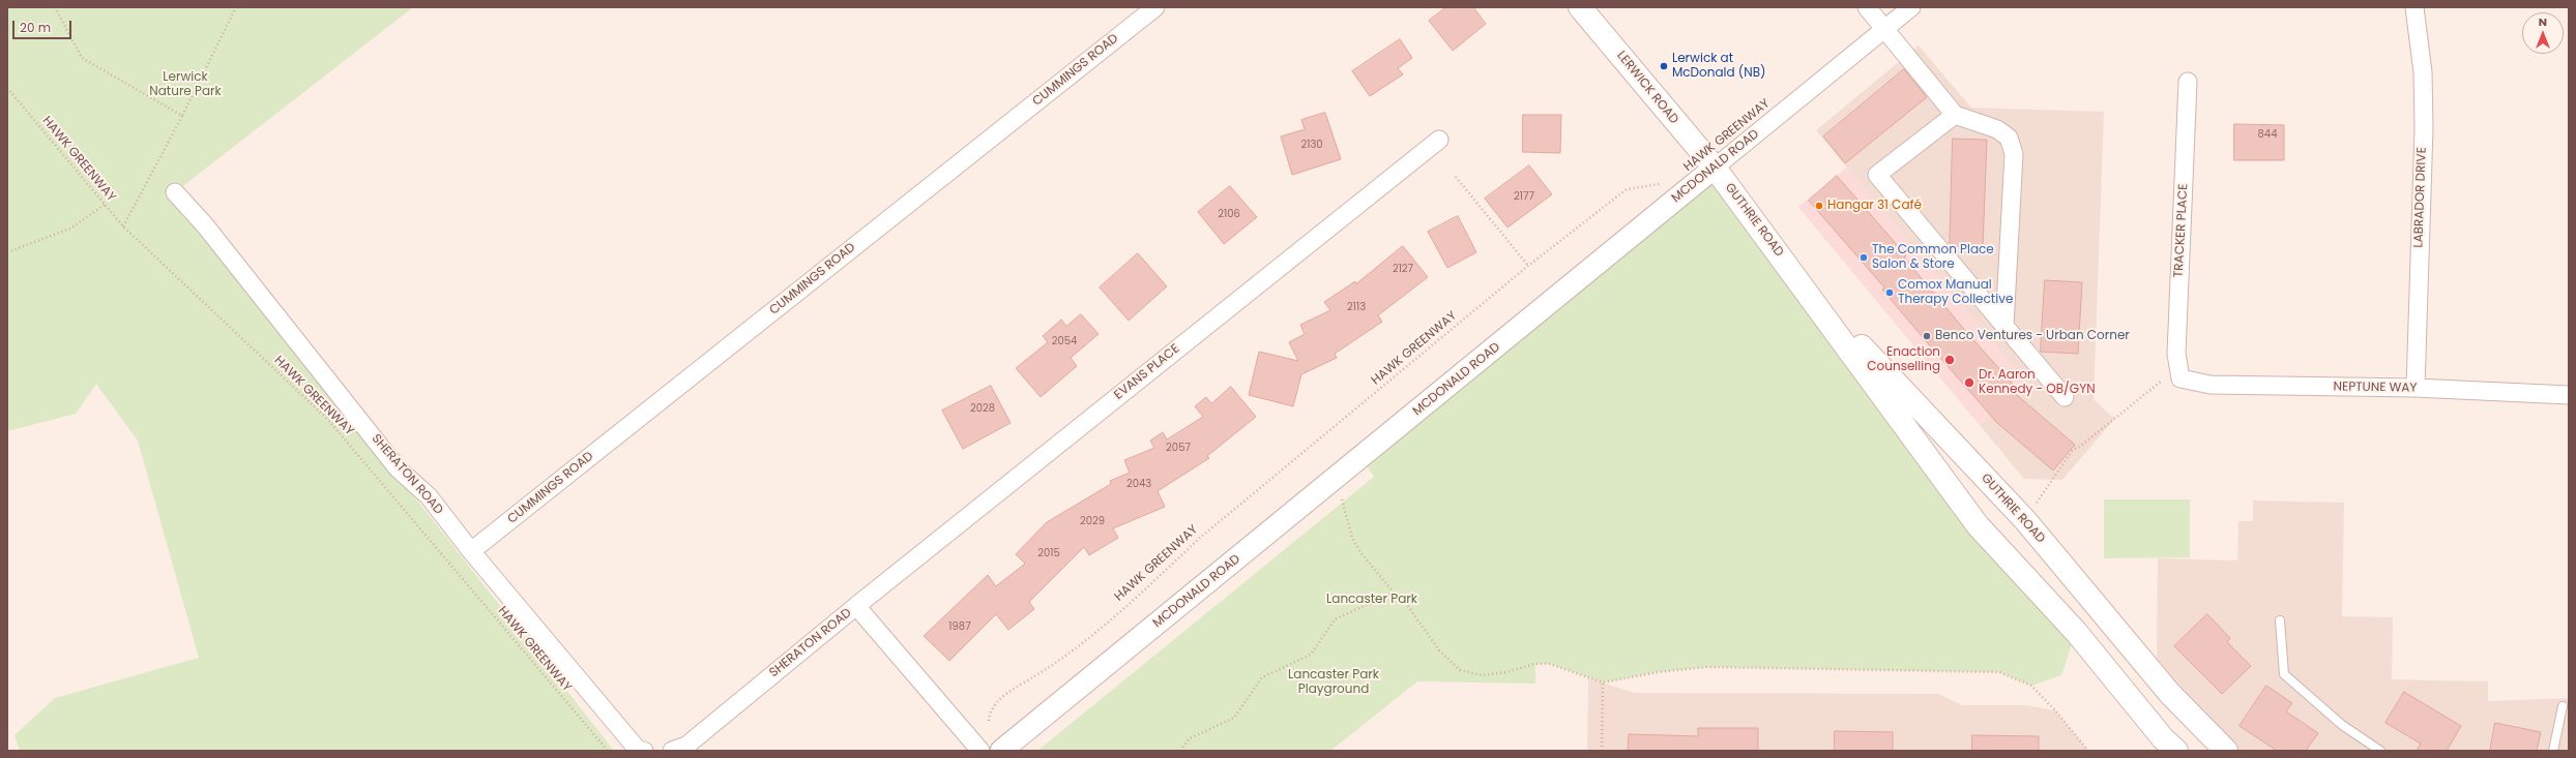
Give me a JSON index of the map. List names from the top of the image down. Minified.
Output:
{"streets":{"main road":["LERWICK ROAD","GUTHRIE ROAD"],"street":["CUMMINGS ROAD","MCDONALD ROAD","LABRADOR DRIVE","TRACKER PLACE","EVANS PLACE","NEPTUNE WAY","SHERATON ROAD"],"path":["HAWK GREENWAY"]},"crossings":[["CUMMINGS ROAD","SHERATON ROAD"],["LERWICK ROAD","MCDONALD ROAD"],["LERWICK ROAD","GUTHRIE ROAD"],["MCDONALD ROAD","GUTHRIE ROAD"],["LABRADOR DRIVE","NEPTUNE WAY"],["TRACKER PLACE","NEPTUNE WAY"],["EVANS PLACE","SHERATON ROAD"]],"parks":["Lerwick Nature Park","Lancaster Park","Lancaster Park Playground"],"places":["Lerwick at McDonald (NB)","Hangar 31 Café","The Common Place Salon & Store","Comox Manual Therapy Collective","Benco Ventures - Urban Corner","Enaction Counselling","Dr. Aaron Kennedy - OB/GYN"],"house_numbers":["844","2130","2177","2106","2127","2113","2054","2028","2057","2043","2029","2015","1987"],"scale_bar":"20 m","north":"top"}
